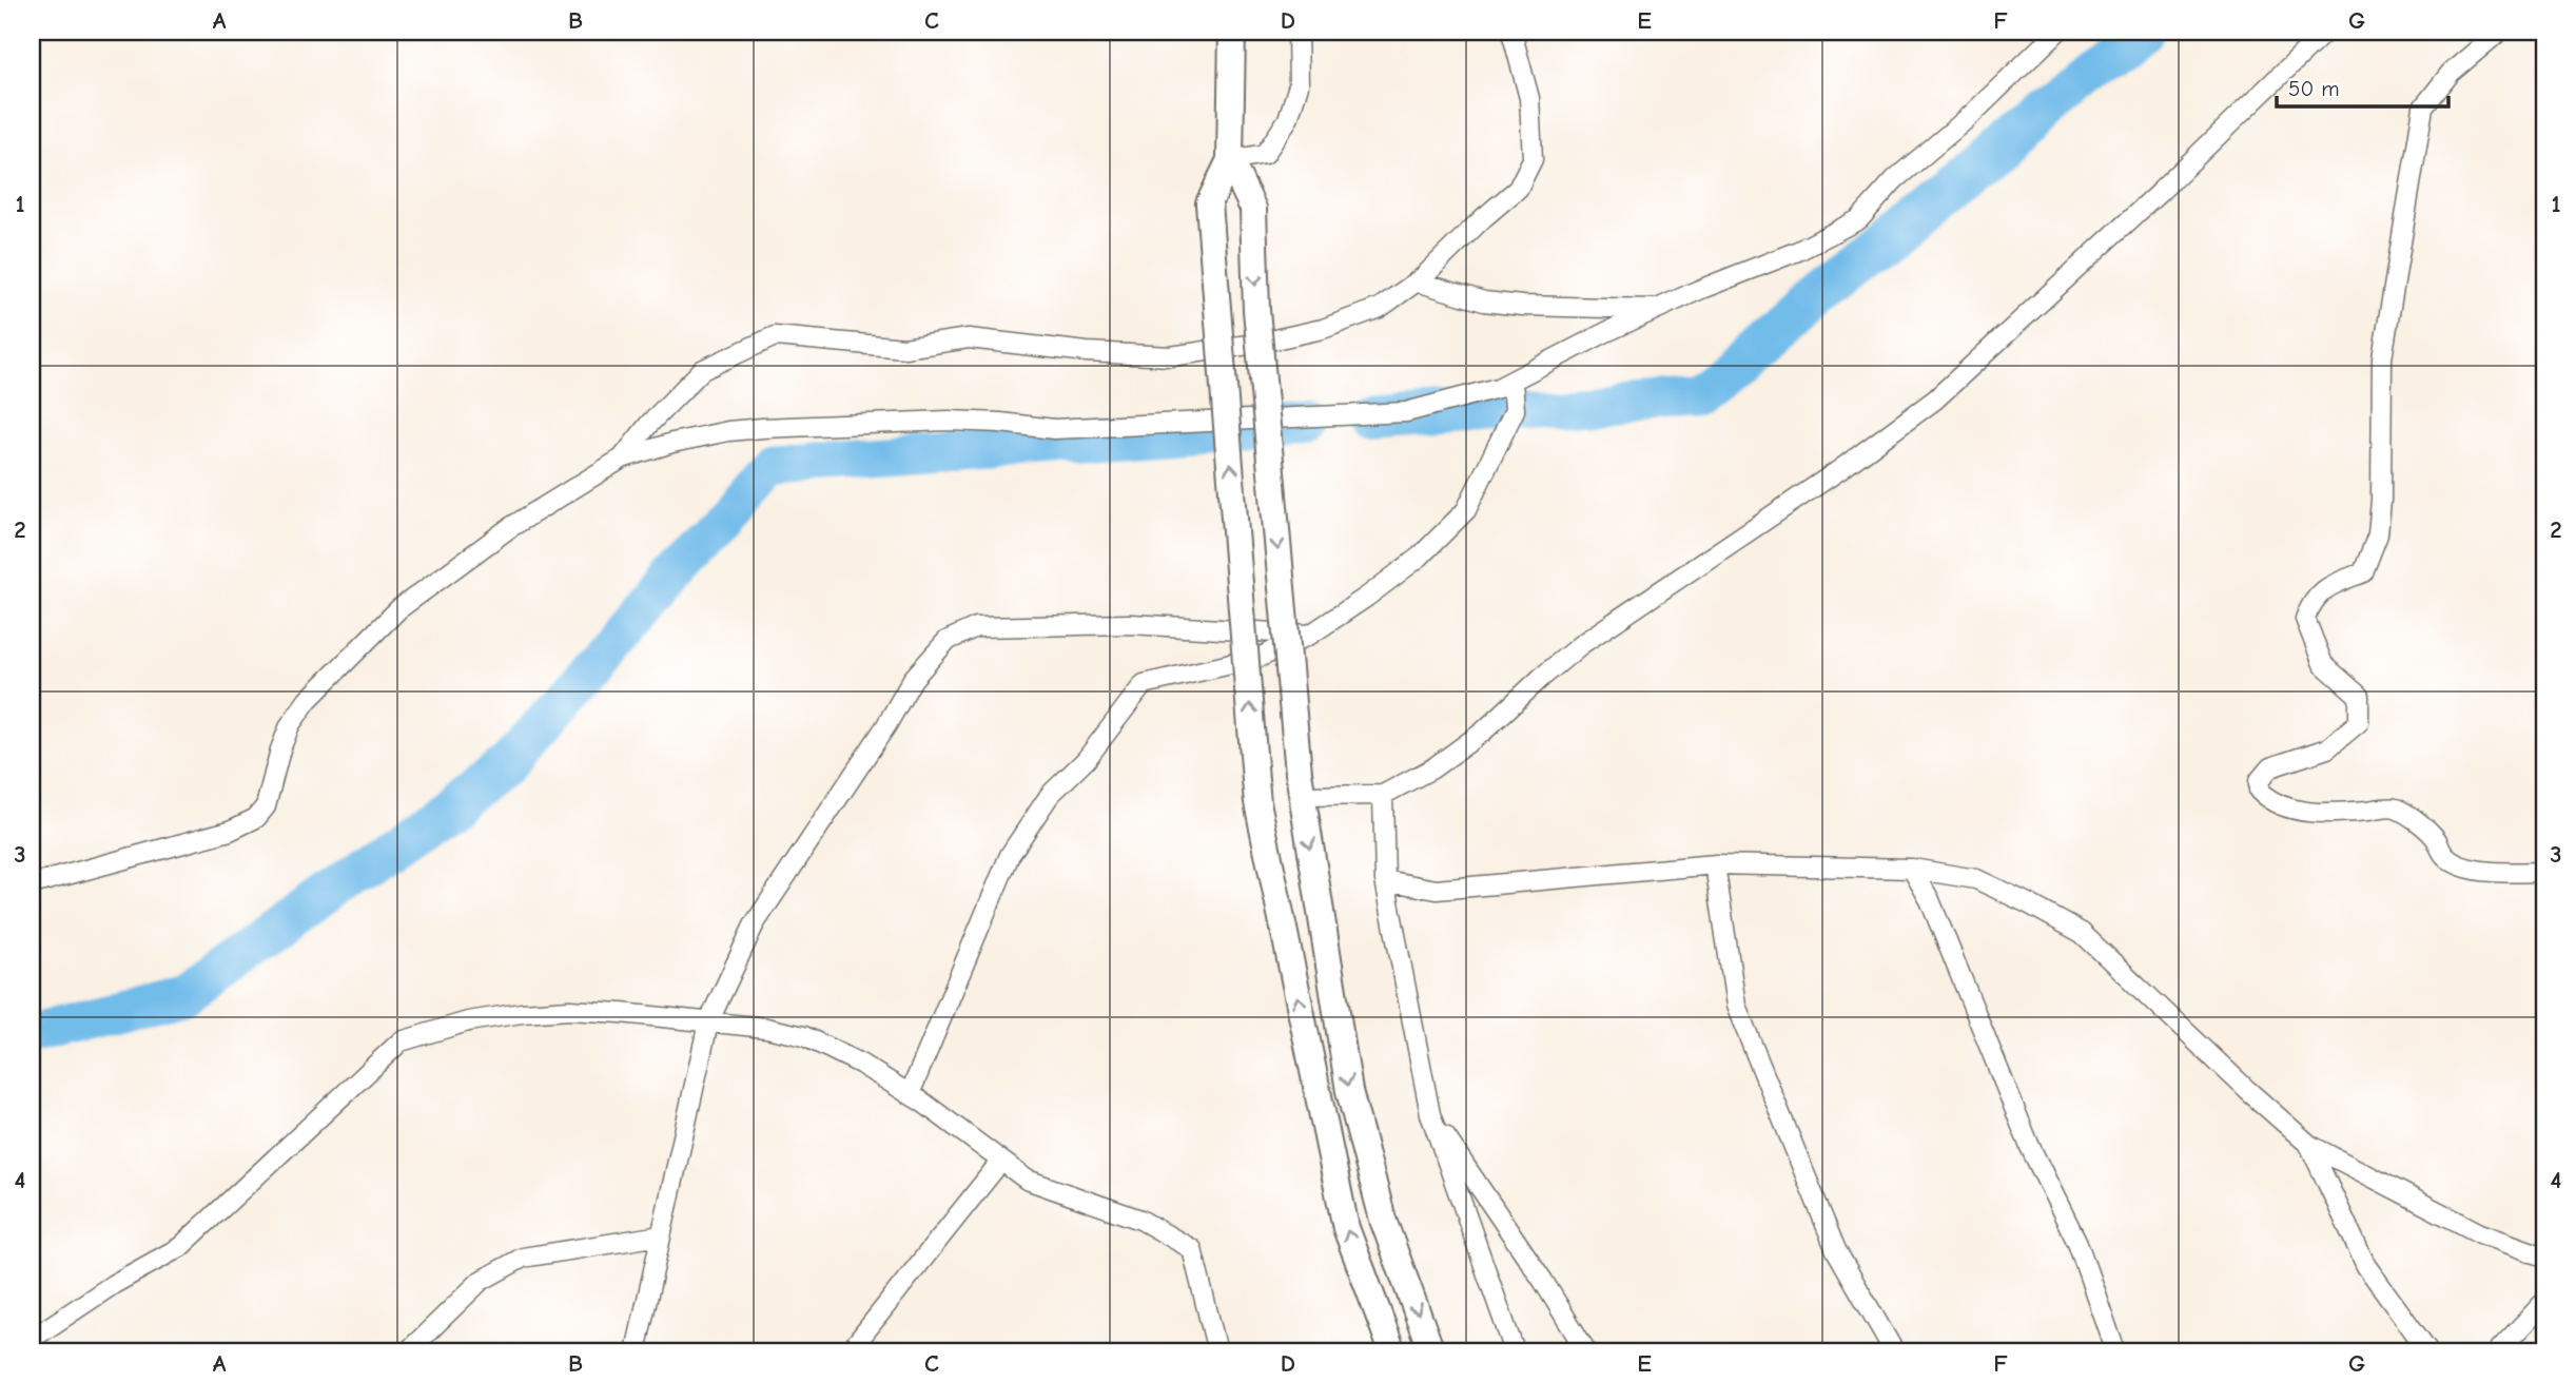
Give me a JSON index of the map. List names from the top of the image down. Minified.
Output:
{"scale_bar":"50 m","grid":{"columns":["A","B","C","D","E","F","G"],"rows":["1","2","3","4"]}}
